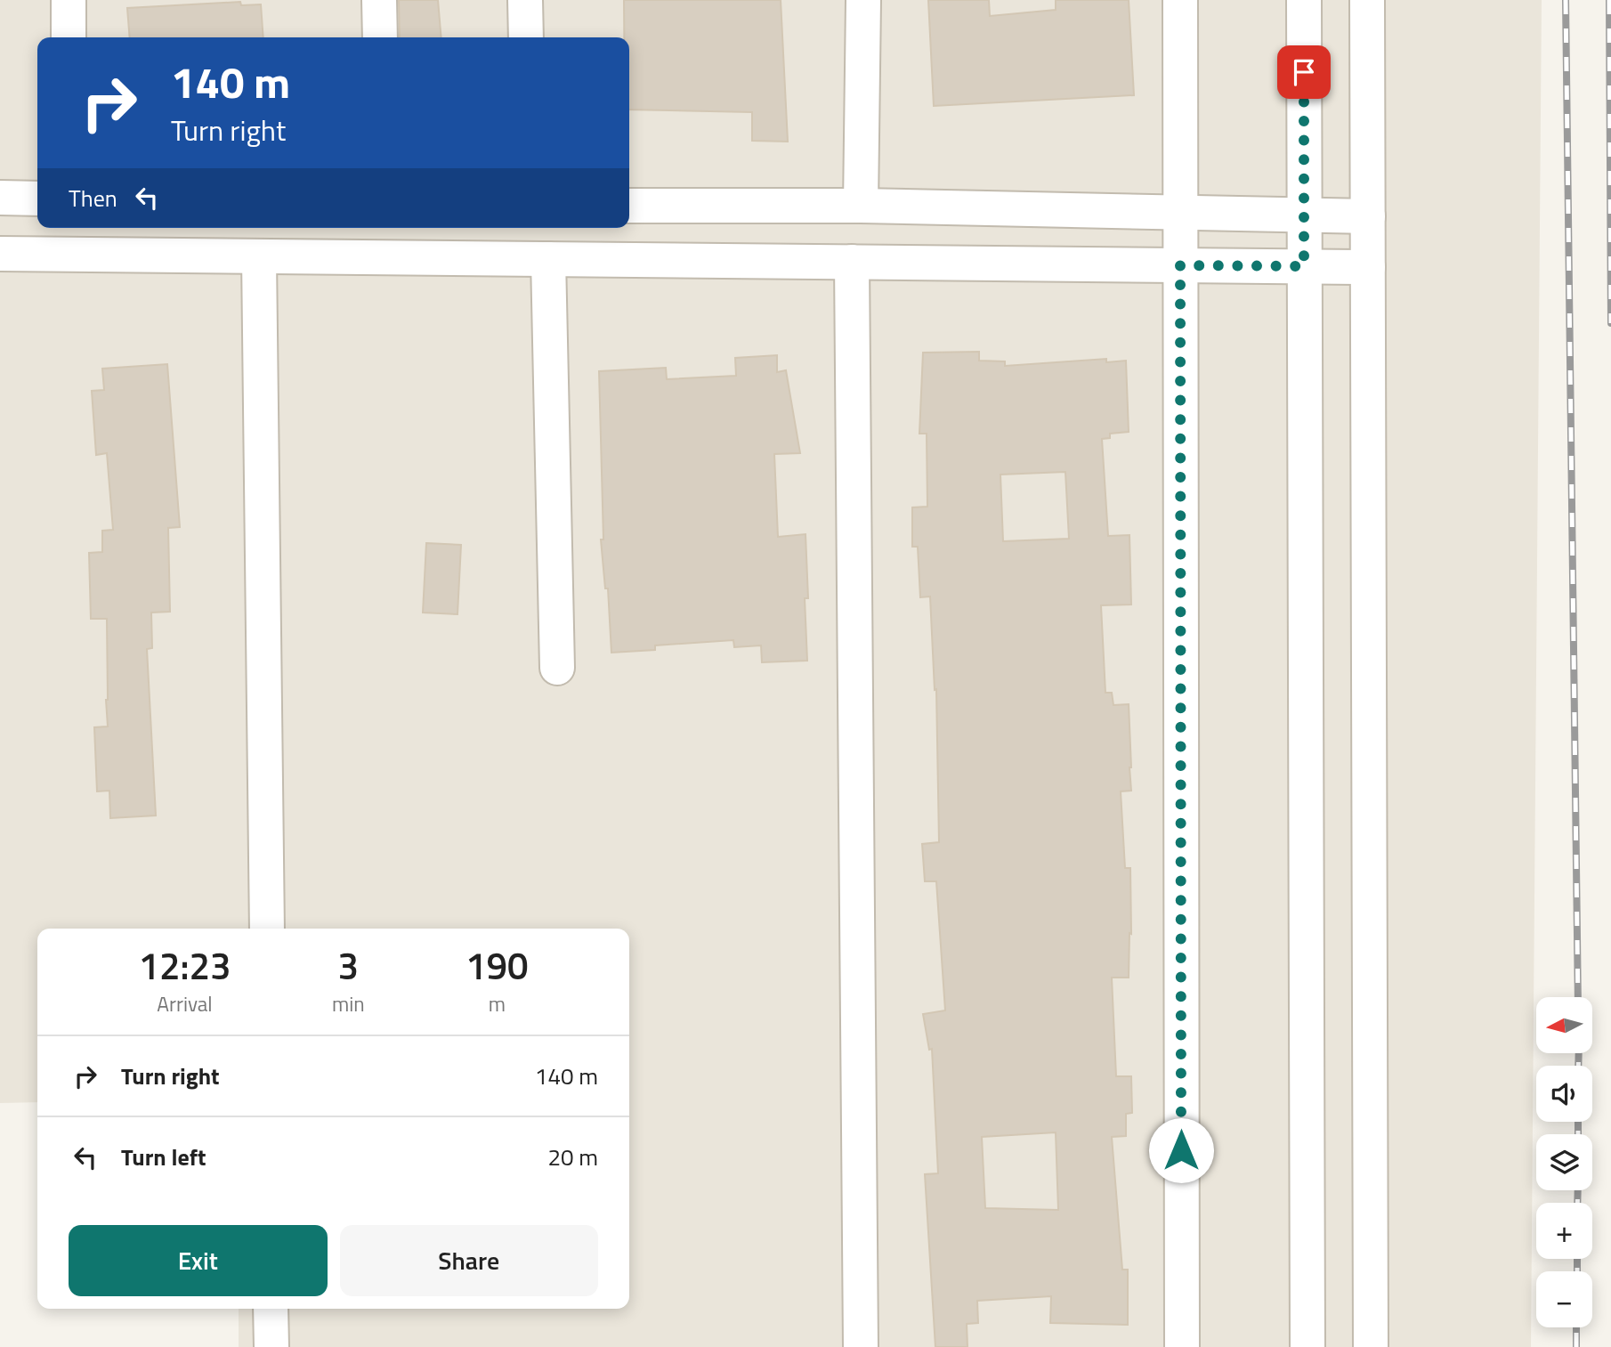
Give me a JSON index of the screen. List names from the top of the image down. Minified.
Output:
{"north":"left","page":{"turn":["140 m","Turn right"],"then":"Then","eta":["12:23","Arrival","3","min","190","m"],"map_buttons":["+","−"],"list":[{"name":"Turn right","value":"140 m"},{"name":"Turn left","value":"20 m"}],"buttons":["Exit","Share"]}}
